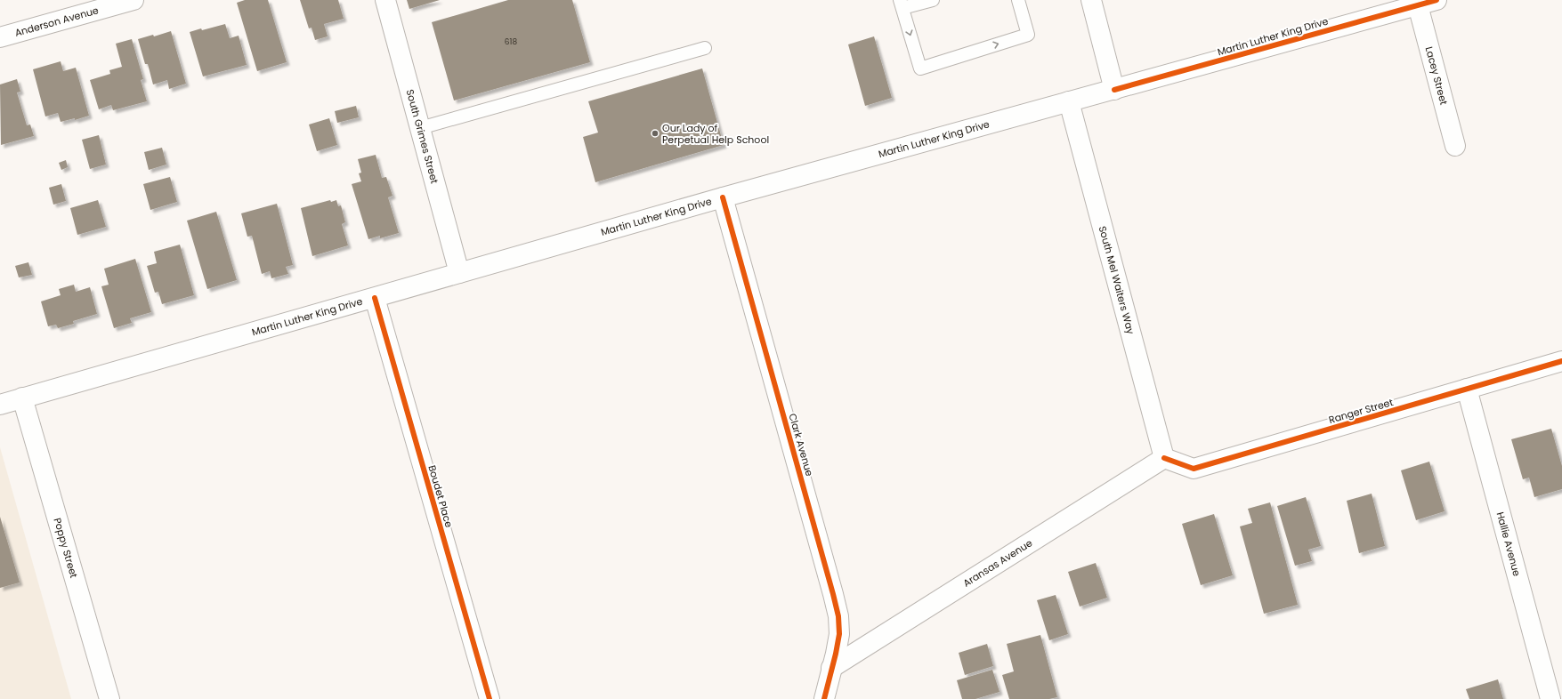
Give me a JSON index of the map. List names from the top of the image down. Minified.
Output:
{"streets":{"street":["Anderson Avenue","Martin Luther King Drive","Lacey Street","South Grimes Street","South Mel Waiters Way","Ranger Street","Clark Avenue","Boudet Place","Hallie Avenue","Poppy Street","Aransas Avenue"]},"crossings":[["Martin Luther King Drive","Lacey Street"],["Martin Luther King Drive","South Grimes Street"],["Martin Luther King Drive","South Mel Waiters Way"],["Martin Luther King Drive","Clark Avenue"],["Martin Luther King Drive","Boudet Place"],["Martin Luther King Drive","Poppy Street"],["South Mel Waiters Way","Ranger Street"],["South Mel Waiters Way","Aransas Avenue"],["Ranger Street","Hallie Avenue"],["Ranger Street","Aransas Avenue"],["Clark Avenue","Aransas Avenue"]],"places":["Our Lady of Perpetual Help School"],"house_numbers":["618"]}
